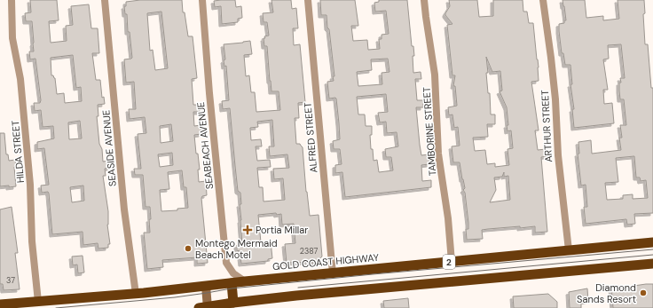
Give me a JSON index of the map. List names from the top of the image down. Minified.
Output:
{"streets":{"highway":["GOLD COAST HIGHWAY","2"],"street":["ARTHUR STREET","TAMBORINE STREET","ALFRED STREET","SEABEACH AVENUE","SEASIDE AVENUE","HILDA STREET"]},"crossings":[["ARTHUR STREET","GOLD COAST HIGHWAY"],["TAMBORINE STREET","GOLD COAST HIGHWAY"],["ALFRED STREET","GOLD COAST HIGHWAY"],["SEABEACH AVENUE","GOLD COAST HIGHWAY"],["SEASIDE AVENUE","GOLD COAST HIGHWAY"],["HILDA STREET","GOLD COAST HIGHWAY"]],"places":{"health":["Portia Millar"],"other":["Montego Mermaid Beach Motel","Diamond Sands Resort"]},"house_numbers":["2387","37"]}
